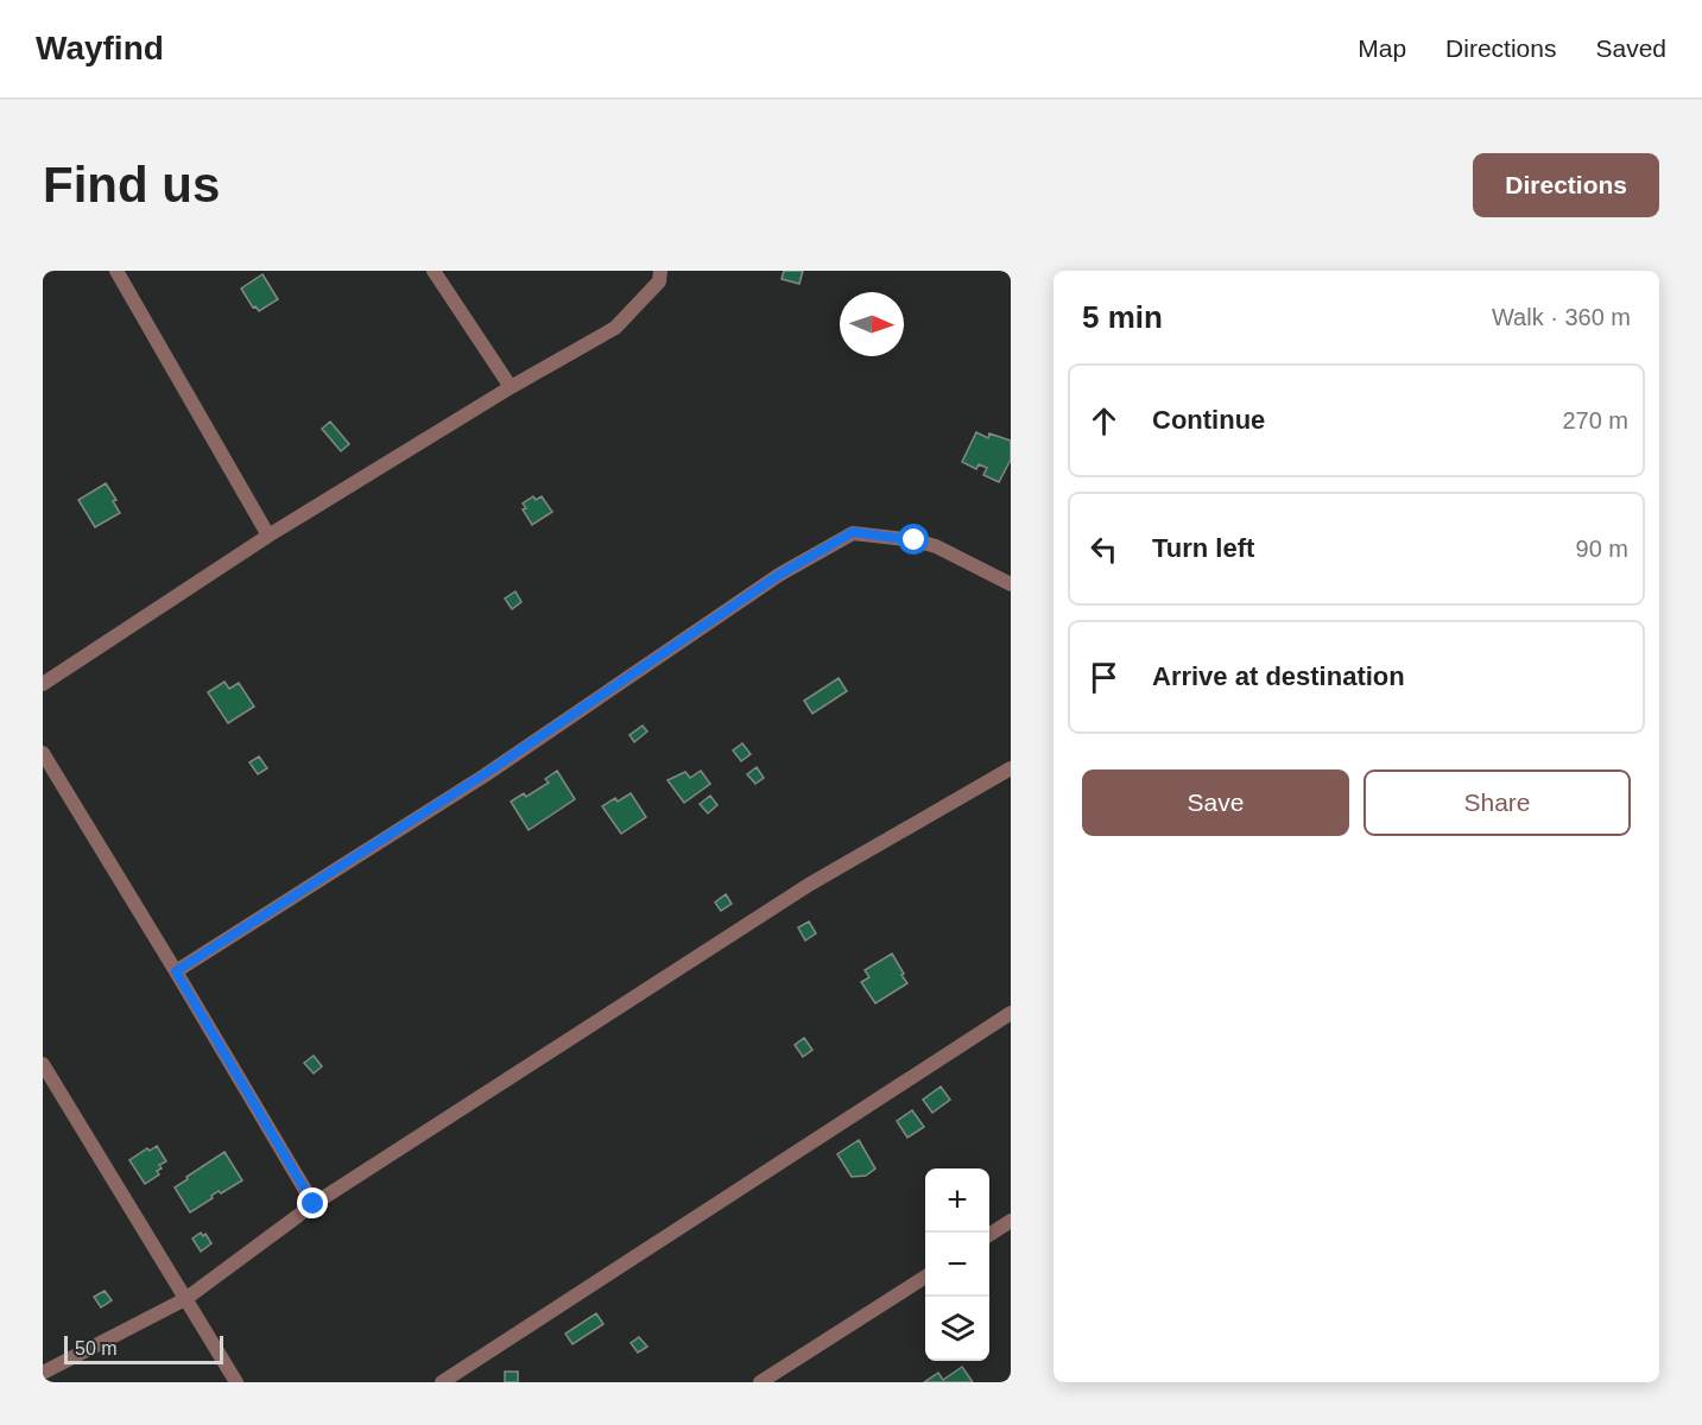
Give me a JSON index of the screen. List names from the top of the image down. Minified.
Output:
{"scale_bar":"50 m","north":"right","page":{"header":"Wayfind","nav":["Map","Directions","Saved"],"buttons":["Directions",["Save","Share"]],"title":"Find us","heading":["5 min","Walk · 360 m"],"list":[["Continue","270 m"],["Turn left","90 m"],"Arrive at destination"],"map_buttons":["+","−"],"scale":"50 m"}}
